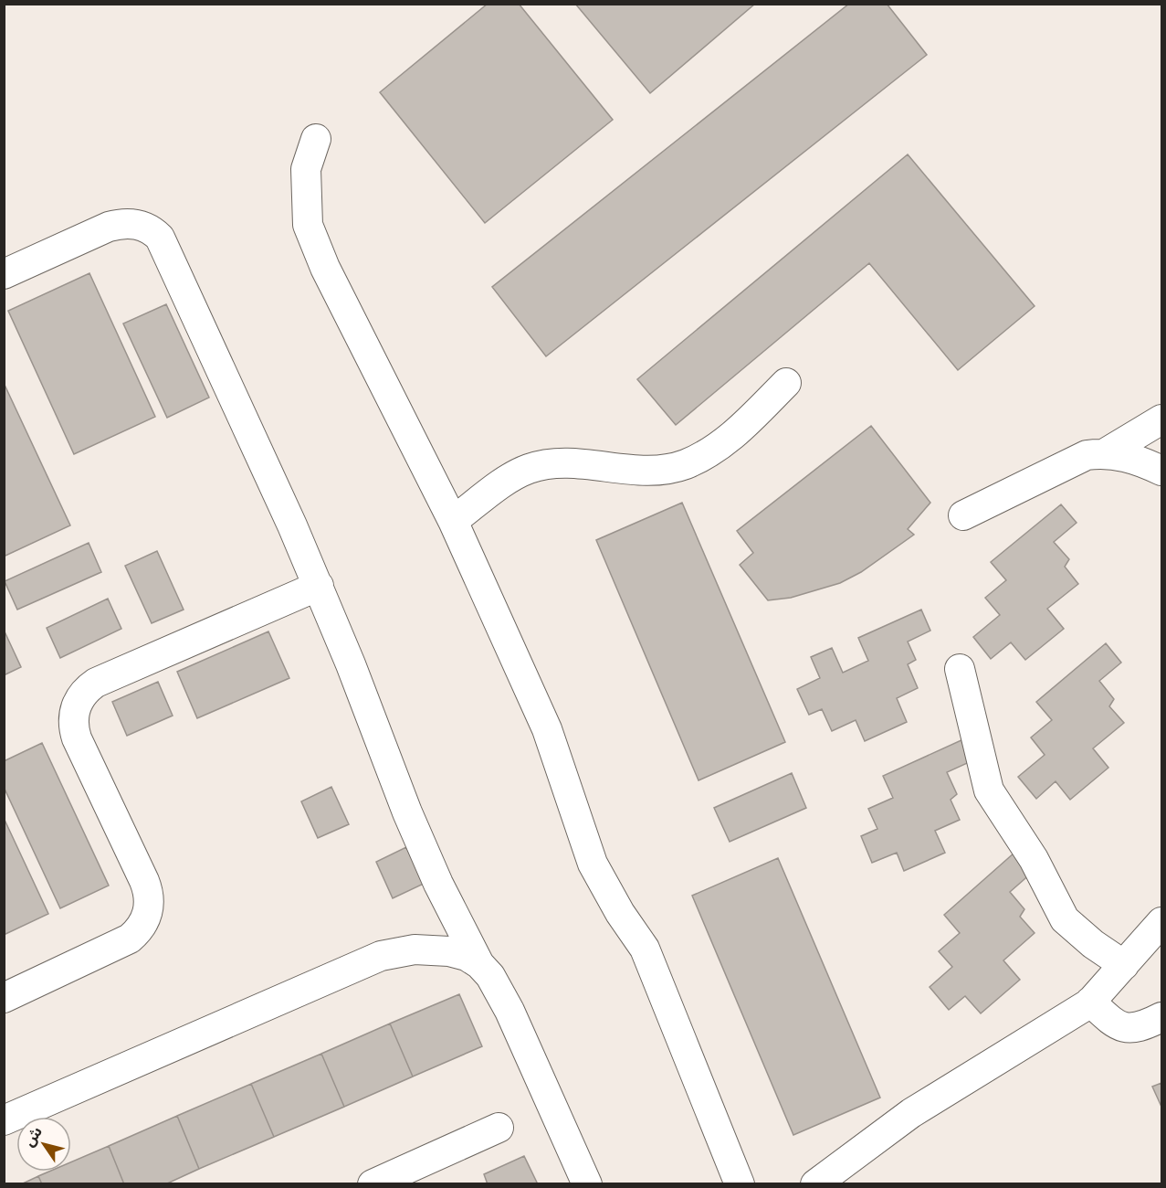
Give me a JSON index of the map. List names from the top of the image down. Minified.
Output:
{"north":"top left"}
